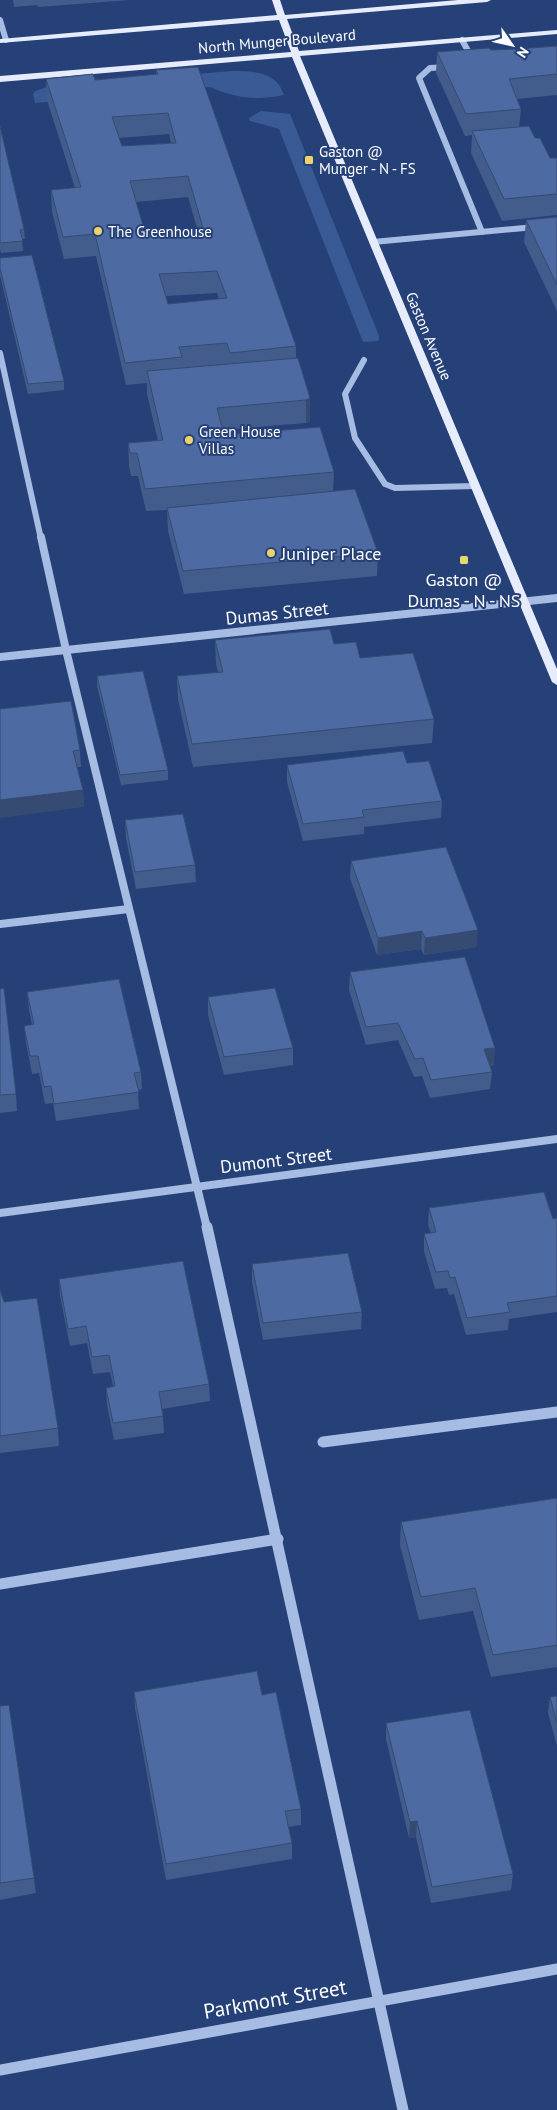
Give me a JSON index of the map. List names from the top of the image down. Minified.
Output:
{"streets":{"main road":["North Munger Boulevard","Gaston Avenue"],"street":["Dumas Street","Dumont Street","Parkmont Street"]},"crossings":[["North Munger Boulevard","Gaston Avenue"],["Gaston Avenue","Dumas Street"]],"places":{"transit":["Gaston @ Munger - N - FS","Gaston @ Dumas - N - NS"],"other":["The Greenhouse","Green House Villas","Juniper Place"]},"north":"bottom right"}
